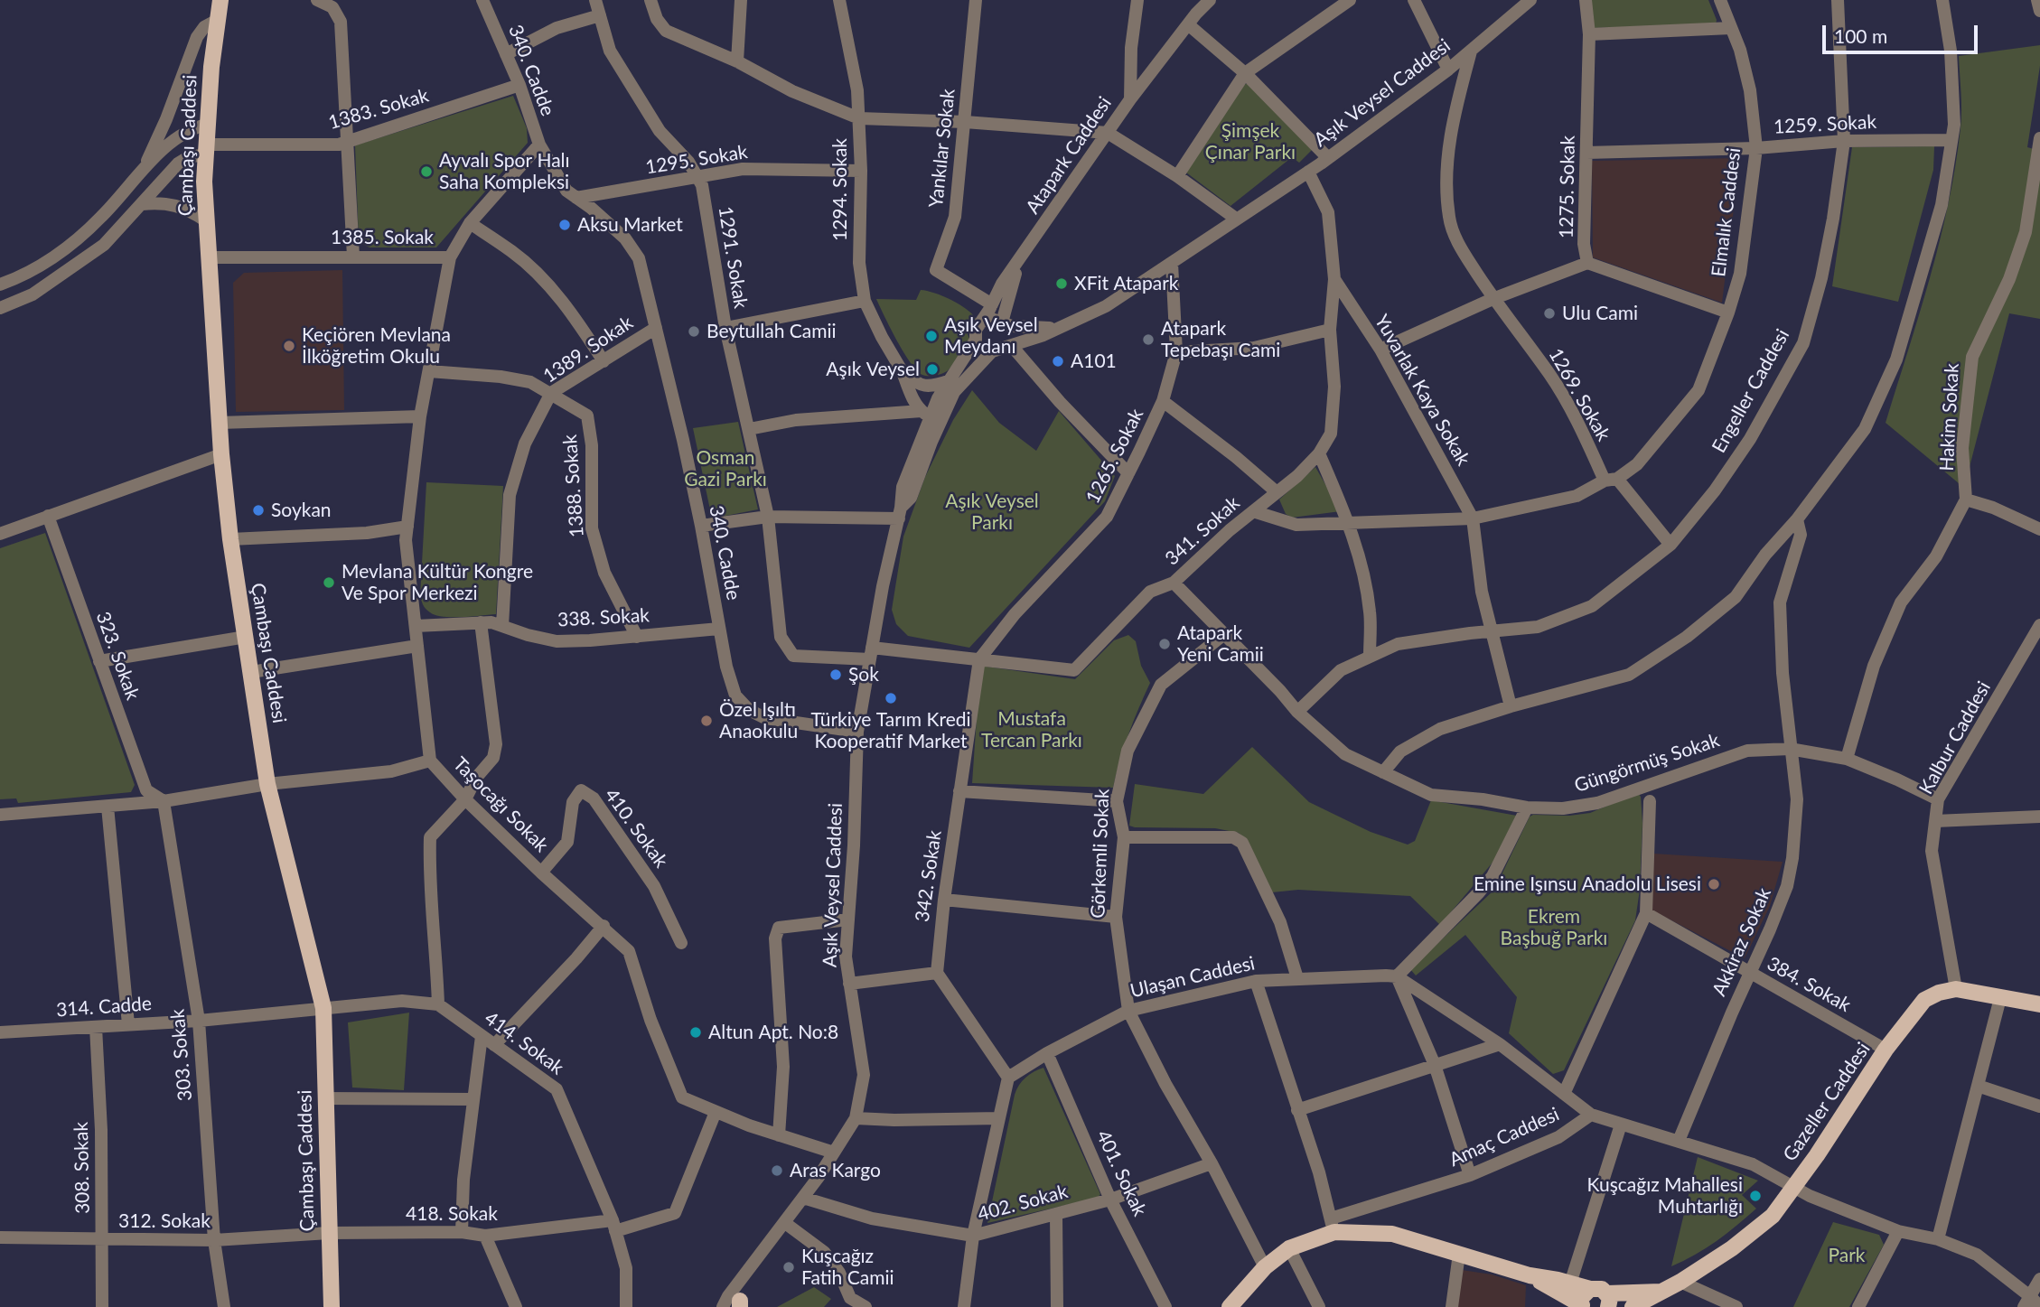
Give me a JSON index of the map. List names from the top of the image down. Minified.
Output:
{"streets":{"main road":["Çambaşı Caddesi","Gazeller Caddesi"],"street":["340. Cadde","Aşık Veysel Caddesi","1383. Sokak","1259. Sokak","Yankılar Sokak","Atapark Caddesi","1295. Sokak","1275. Sokak","1294. Sokak","Elmalık Caddesi","1385. Sokak","1291. Sokak","1389. Sokak","Yuvarlak Kaya Sokak","Engeller Caddesi","1269. Sokak","Hakim Sokak","1265. Sokak","1388. Sokak","341. Sokak","338. Sokak","323. Sokak","Kalbur Caddesi","Güngörmüş Sokak","Taşocağı Sokak","410. Sokak","Görkemli Sokak","342. Sokak","Akkiraz Sokak","Ulaşan Caddesi","384. Sokak","314. Cadde","414. Sokak","303. Sokak","Amaç Caddesi","308. Sokak","401. Sokak","402. Sokak","418. Sokak","312. Sokak"]},"crossings":[["340. Cadde","Aşık Veysel Caddesi"],["340. Cadde","1383. Sokak"],["340. Cadde","1295. Sokak"],["340. Cadde","1385. Sokak"],["340. Cadde","1389. Sokak"],["340. Cadde","338. Sokak"],["Aşık Veysel Caddesi","Atapark Caddesi"],["Aşık Veysel Caddesi","1294. Sokak"],["Aşık Veysel Caddesi","1291. Sokak"],["Aşık Veysel Caddesi","Yuvarlak Kaya Sokak"],["Aşık Veysel Caddesi","1269. Sokak"],["Aşık Veysel Caddesi","1265. Sokak"],["Aşık Veysel Caddesi","341. Sokak"],["Aşık Veysel Caddesi","Taşocağı Sokak"],["Aşık Veysel Caddesi","402. Sokak"],["1383. Sokak","Çambaşı Caddesi"],["1259. Sokak","1275. Sokak"],["1259. Sokak","Elmalık Caddesi"],["1259. Sokak","Engeller Caddesi"],["Çambaşı Caddesi","1385. Sokak"],["Çambaşı Caddesi","314. Cadde"],["Çambaşı Caddesi","418. Sokak"],["Çambaşı Caddesi","312. Sokak"],["Yankılar Sokak","Atapark Caddesi"],["1295. Sokak","1294. Sokak"],["1295. Sokak","1291. Sokak"],["1275. Sokak","Elmalık Caddesi"],["Elmalık Caddesi","Yuvarlak Kaya Sokak"],["Elmalık Caddesi","1269. Sokak"],["Elmalık Caddesi","341. Sokak"],["1385. Sokak","Taşocağı Sokak"],["1291. Sokak","341. Sokak"],["1389. Sokak","1388. Sokak"],["1389. Sokak","338. Sokak"],["Yuvarlak Kaya Sokak","Engeller Caddesi"],["Yuvarlak Kaya Sokak","341. Sokak"],["Engeller Caddesi","1269. Sokak"],["Engeller Caddesi","Güngörmüş Sokak"],["1265. Sokak","341. Sokak"],["1265. Sokak","342. Sokak"],["1388. Sokak","338. Sokak"],["1388. Sokak","Taşocağı Sokak"],["341. Sokak","Güngörmüş Sokak"],["341. Sokak","342. Sokak"],["338. Sokak","Taşocağı Sokak"],["323. Sokak","303. Sokak"],["Kalbur Caddesi","Güngörmüş Sokak"],["Kalbur Caddesi","Gazeller Caddesi"],["Güngörmüş Sokak","Görkemli Sokak"],["Güngörmüş Sokak","Akkiraz Sokak"],["Taşocağı Sokak","410. Sokak"],["Taşocağı Sokak","418. Sokak"],["Görkemli Sokak","Ulaşan Caddesi"],["Görkemli Sokak","402. Sokak"],["Akkiraz Sokak","384. Sokak"],["Ulaşan Caddesi","401. Sokak"],["384. Sokak","Gazeller Caddesi"],["314. Cadde","303. Sokak"],["314. Cadde","308. Sokak"],["414. Sokak","418. Sokak"],["303. Sokak","312. Sokak"],["308. Sokak","312. Sokak"],["401. Sokak","402. Sokak"],["418. Sokak","312. Sokak"]],"parks":["Şimşek Çınar Parkı","Osman Gazi Parkı","Aşık Veysel Parkı","Mustafa Tercan Parkı","Ekrem Başbuğ Parkı","Park"],"places":["Ayvalı Spor Halı Saha Kompleksi","Aksu Market","XFit Atapark","Ulu Cami","Beytullah Camii","Aşık Veysel Meydanı","Atapark Tepebaşı Cami","Keçiören Mevlana İlköğretim Okulu","A101","Aşık Veysel","Soykan","Mevlana Kültür Kongre Ve Spor Merkezi","Atapark Yeni Camii","Şok","Türkiye Tarım Kredi Kooperatif Market","Özel Işıltı Anaokulu","Emine Işınsu Anadolu Lisesi","Altun Apt. No:8","Aras Kargo","Kuşcağız Mahallesi Muhtarlığı","Kuşcağız Fatih Camii"],"scale_bar":"100 m"}
